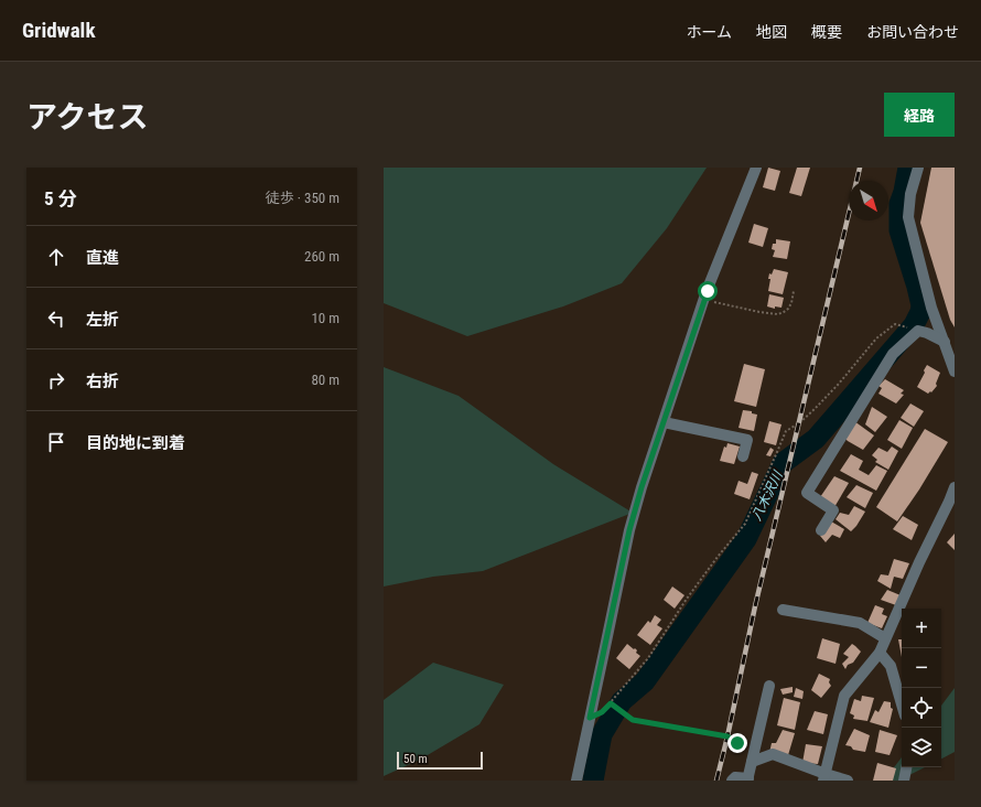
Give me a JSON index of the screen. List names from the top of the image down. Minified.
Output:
{"water":["八木沢川"],"scale_bar":"50 m","north":"bottom right","page":{"header":"Gridwalk","nav":["ホーム","地図","概要","お問い合わせ"],"title":"アクセス","buttons":"経路","heading":["5 分","徒歩 · 350 m"],"list":[["直進","260 m"],["左折","10 m"],["右折","80 m"],"目的地に到着"],"map_buttons":["+","−"],"scale":"50 m"}}
